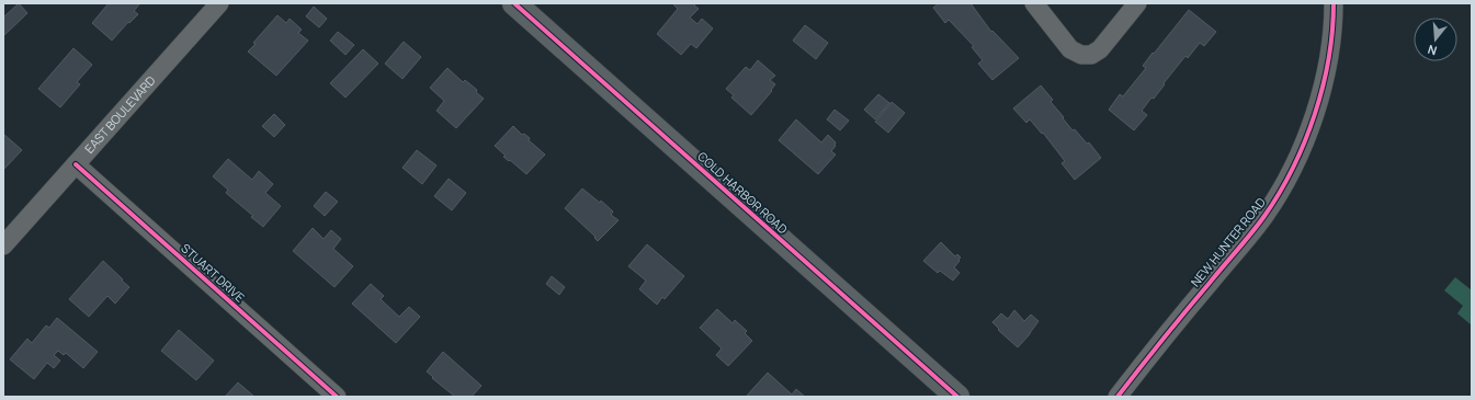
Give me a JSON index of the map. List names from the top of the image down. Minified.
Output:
{"streets":{"main road":["COLD HARBOR ROAD"],"street":["EAST BOULEVARD","NEW HUNTER ROAD","STUART DRIVE"]},"crossings":[["EAST BOULEVARD","STUART DRIVE"]],"north":"bottom"}
